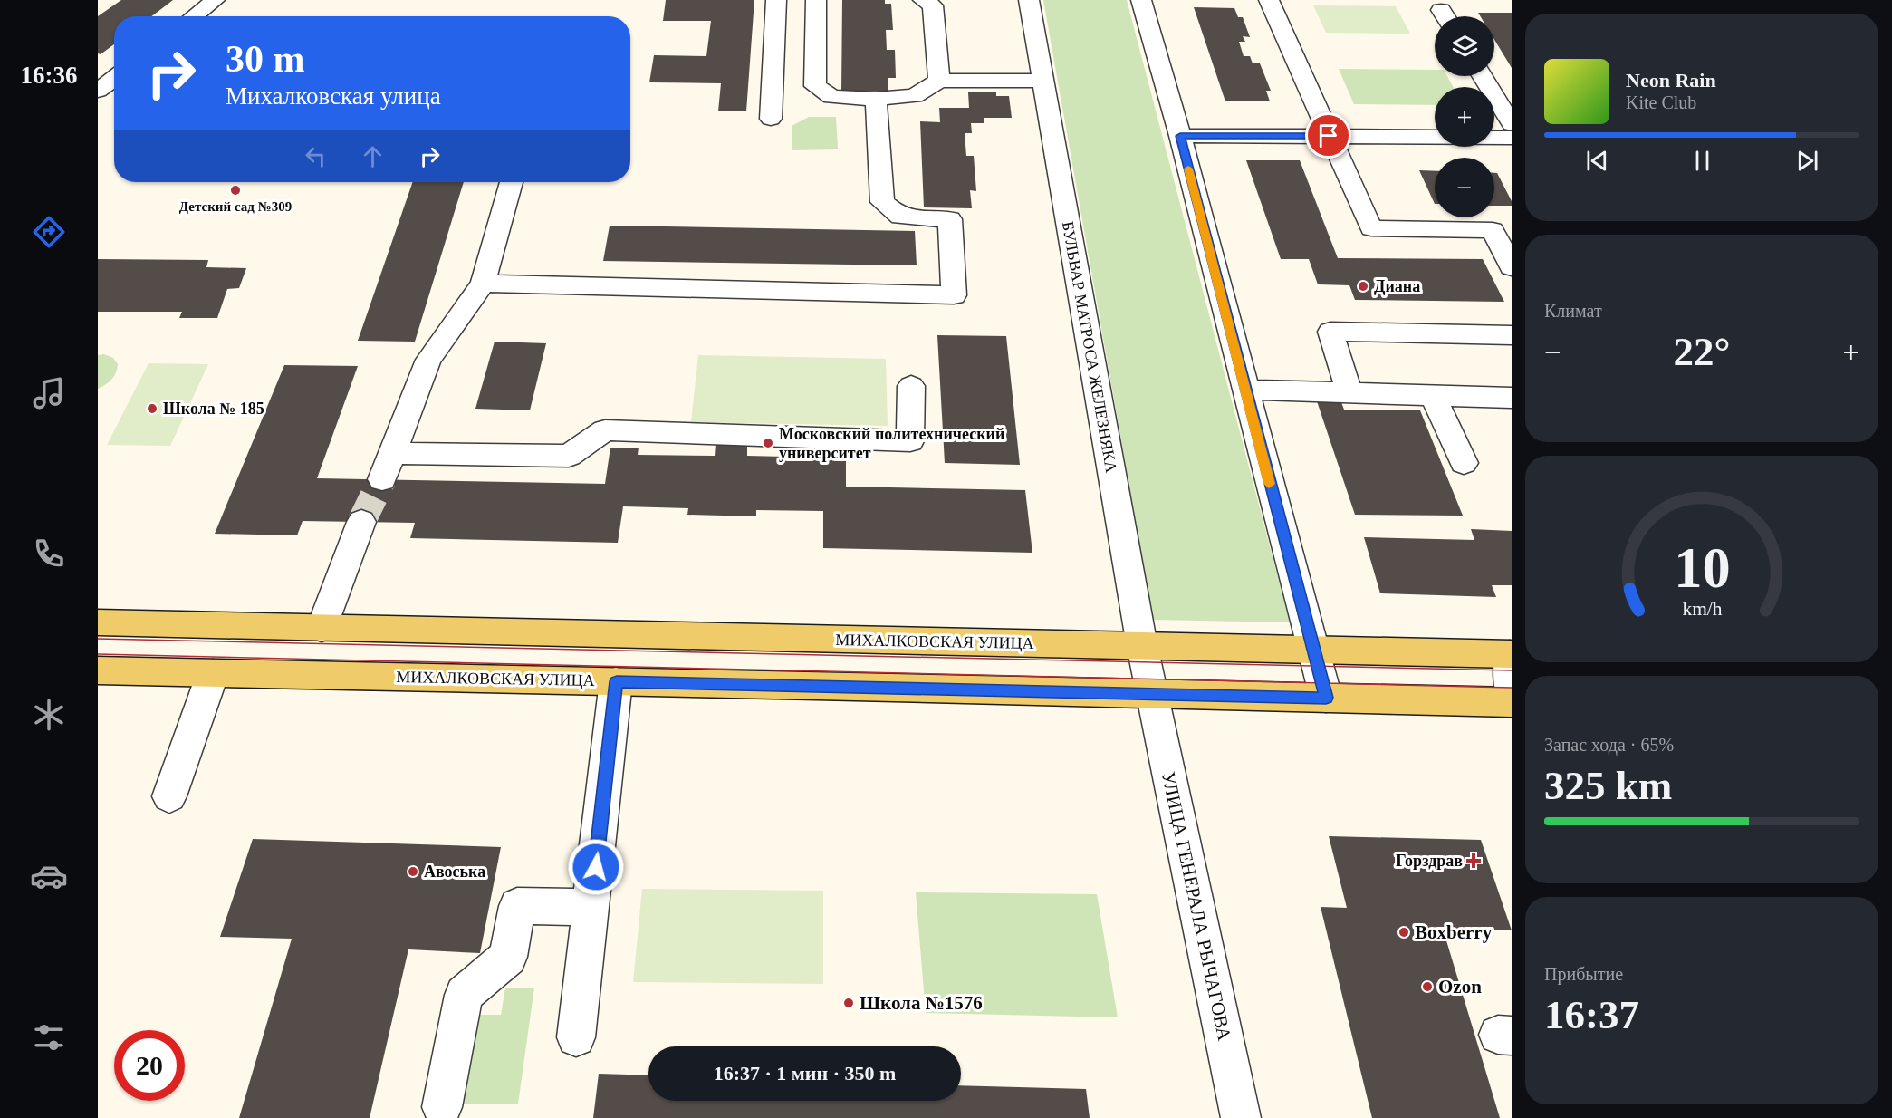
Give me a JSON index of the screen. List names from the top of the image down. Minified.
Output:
{"streets":{"main road":["МИХАЛКОВСКАЯ УЛИЦА"],"street":["БУЛЬВАР МАТРОСА ЖЕЛЕЗНЯКА","УЛИЦА ГЕНЕРАЛА РЫЧАГОВА"]},"crossings":[["БУЛЬВАР МАТРОСА ЖЕЛЕЗНЯКА","МИХАЛКОВСКАЯ УЛИЦА"],["БУЛЬВАР МАТРОСА ЖЕЛЕЗНЯКА","УЛИЦА ГЕНЕРАЛА РЫЧАГОВА"],["МИХАЛКОВСКАЯ УЛИЦА","УЛИЦА ГЕНЕРАЛА РЫЧАГОВА"]],"places":{"other":["Детский сад №309","Диана","Школа № 185","Московский политехнический университет","Авоська","Boxberry","Ozon","Школа №1576"],"health":["Горздрав"]},"page":{"tabs":"16:36","map_buttons":["+","−"],"turn":["30 m","Михалковская улица"],"song":["Neon Rain","Kite Club"],"tile":["Климат",["Запас хода · 65%","325 km"],["Прибытие","16:37"]],"heat":["−","22°","+"],"limit":"20","trip":"16:37 · 1 мин · 350 m","gauge":["10","km/h"]}}
